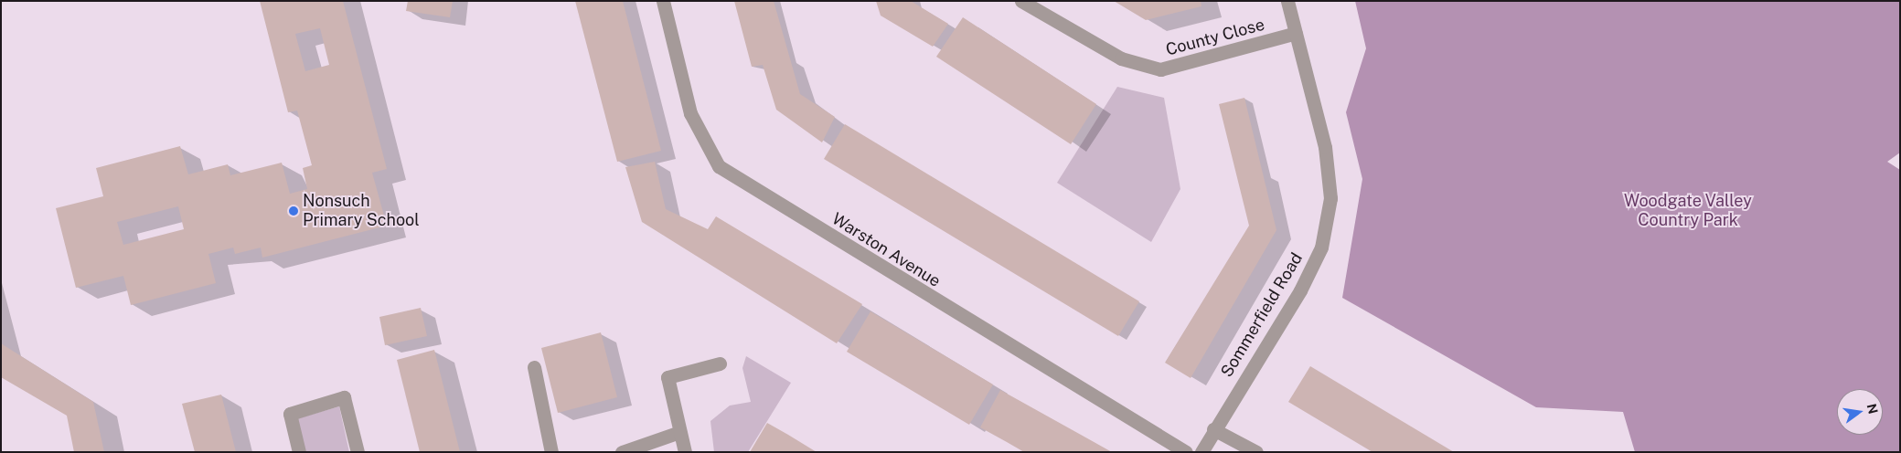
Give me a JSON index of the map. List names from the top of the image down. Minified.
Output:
{"streets":{"street":["County Close","Warston Avenue","Sommerfield Road"]},"crossings":[["County Close","Sommerfield Road"]],"parks":["Woodgate Valley Country Park"],"places":["Nonsuch Primary School"],"north":"right"}
